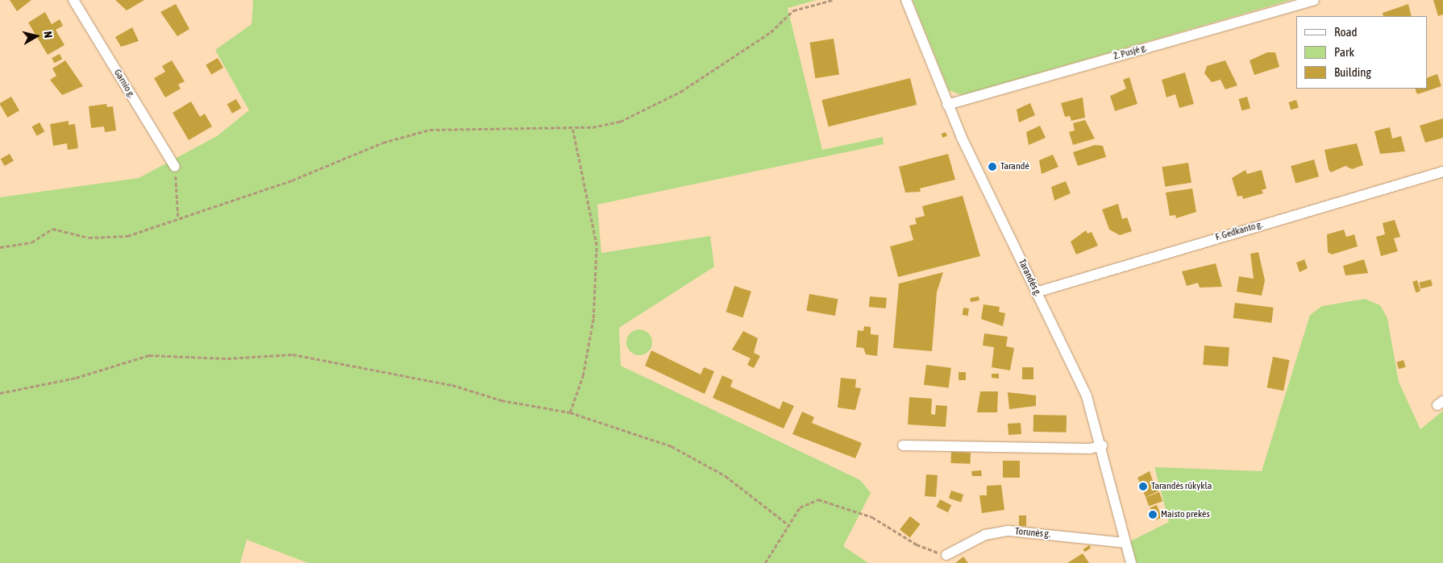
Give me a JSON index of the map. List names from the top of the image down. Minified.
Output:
{"streets":{"street":["Ž. Pusjė g.","Garnio g.","F. Gedkanto g.","Tarandės g.","Torunės g."]},"crossings":[["Ž. Pusjė g.","Tarandės g."],["F. Gedkanto g.","Tarandės g."],["Tarandės g.","Torunės g."]],"places":["Tarandė","Tarandės rūkykla","Maisto prekės"],"legend":["Road","Park","Building"],"north":"right"}
